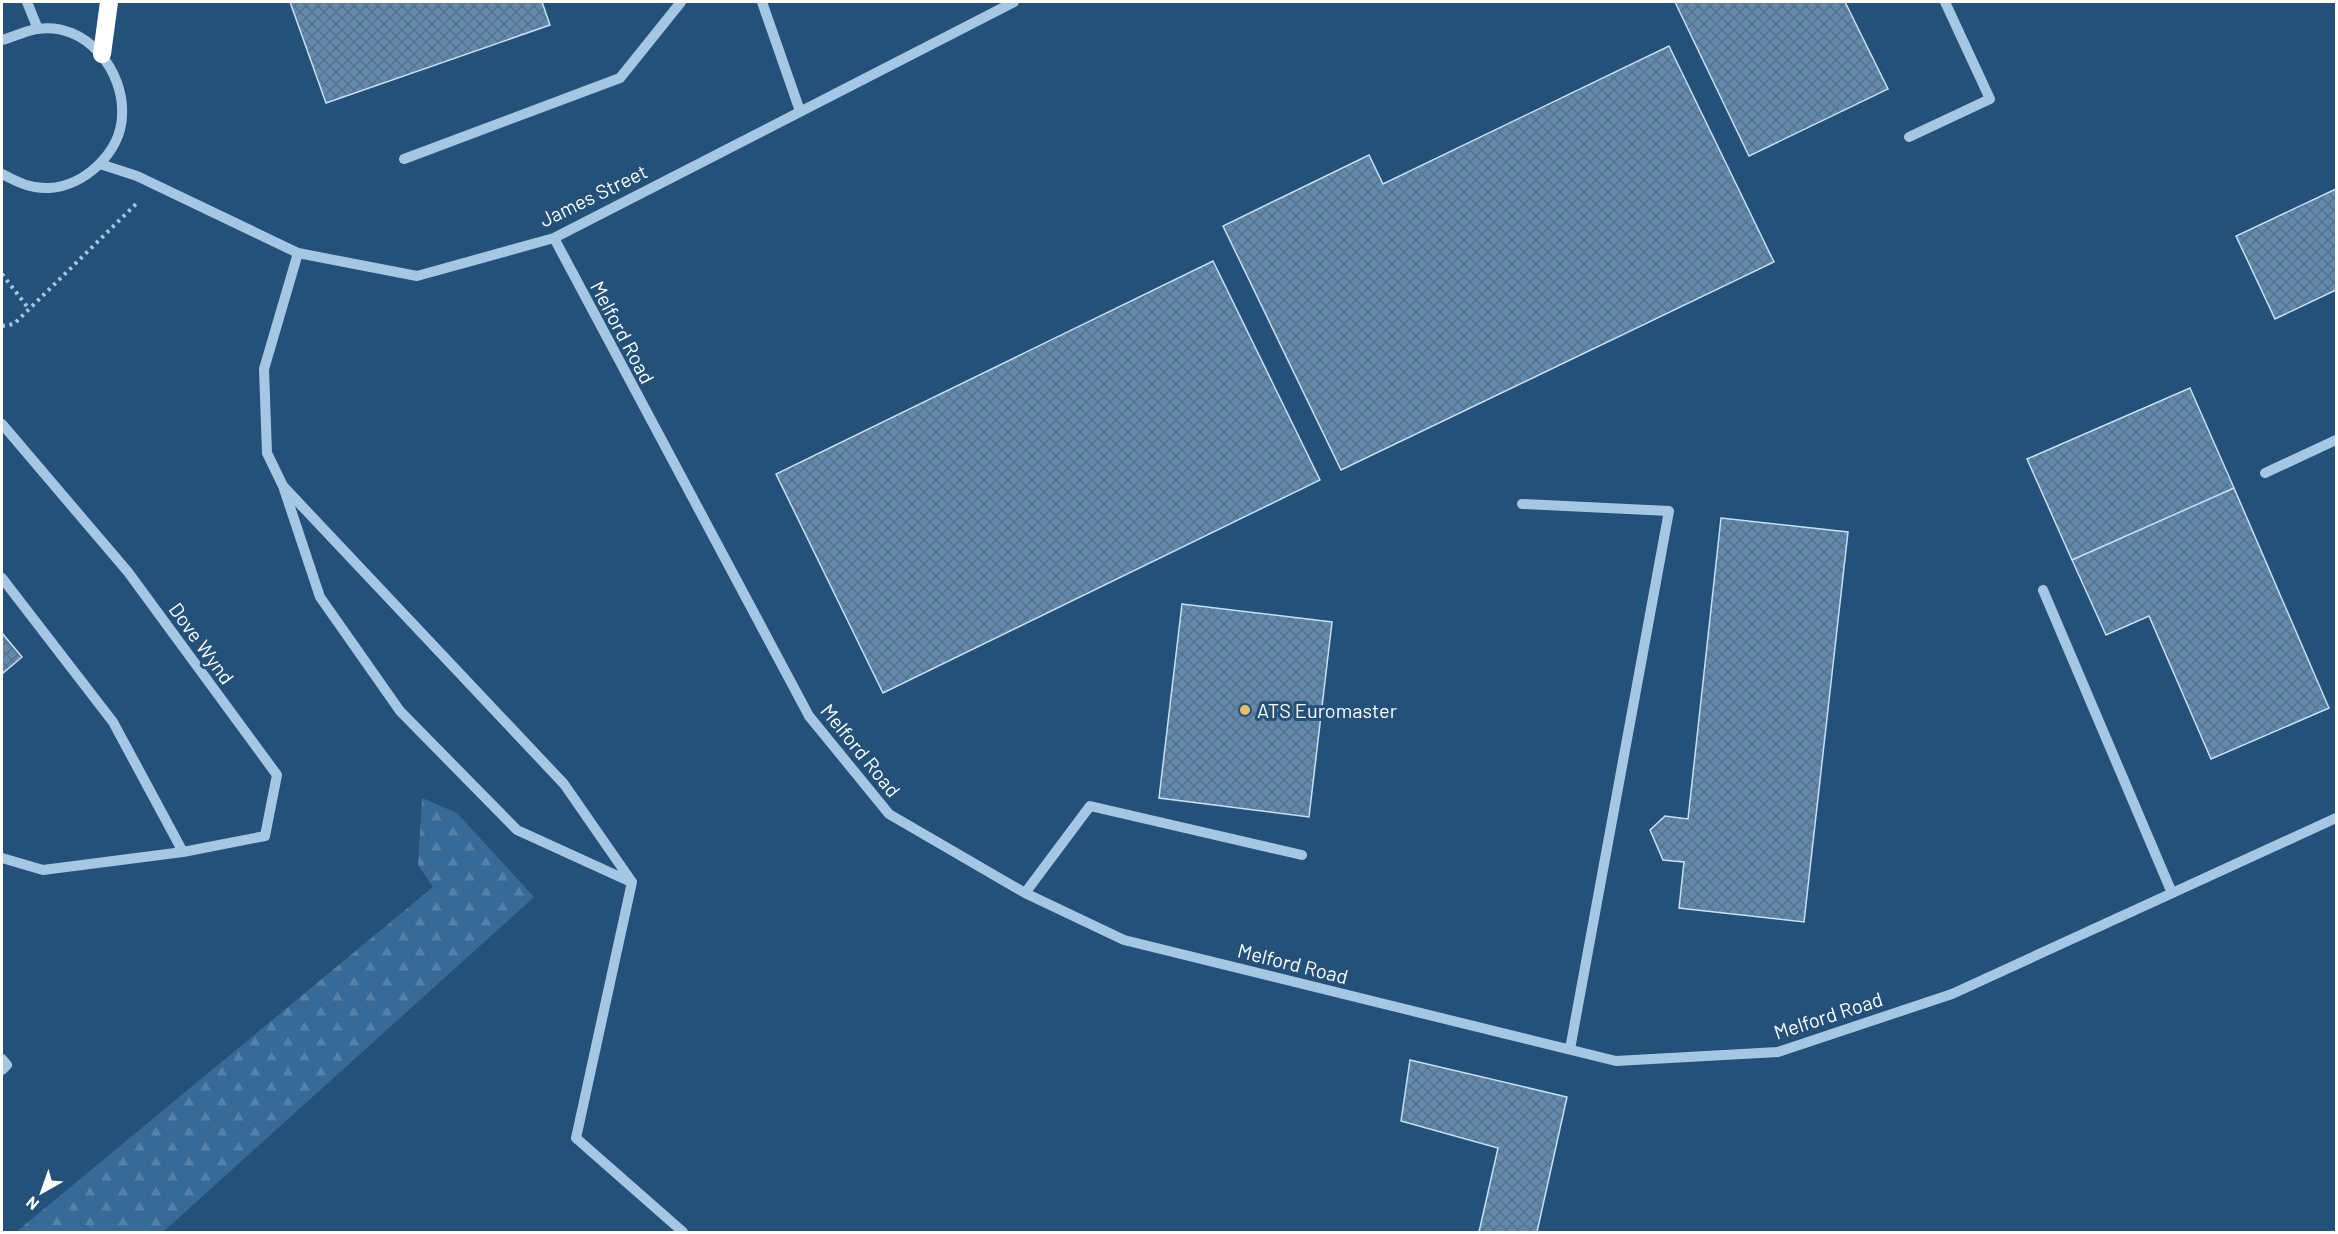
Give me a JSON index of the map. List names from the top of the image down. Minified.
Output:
{"streets":{"street":["James Street","Melford Road","Dove Wynd"]},"crossings":[["James Street","Melford Road"]],"places":["ATS Euromaster"],"north":"bottom left"}
